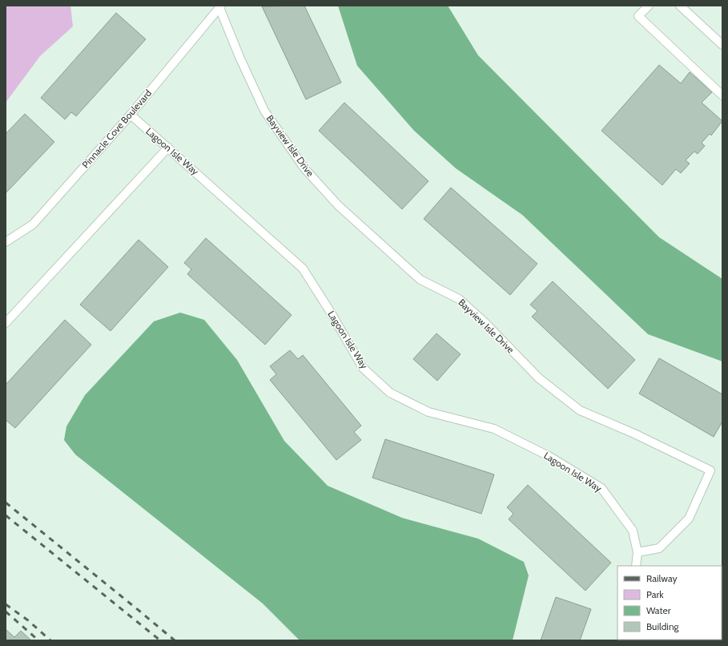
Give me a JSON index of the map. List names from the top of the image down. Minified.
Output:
{"streets":{"lane":["Pinnacle Cove Boulevard","Bayview Isle Drive","Lagoon Isle Way"]},"crossings":[["Pinnacle Cove Boulevard","Bayview Isle Drive"],["Pinnacle Cove Boulevard","Lagoon Isle Way"],["Bayview Isle Drive","Lagoon Isle Way"]],"legend":["Railway","Park","Water","Building"]}
